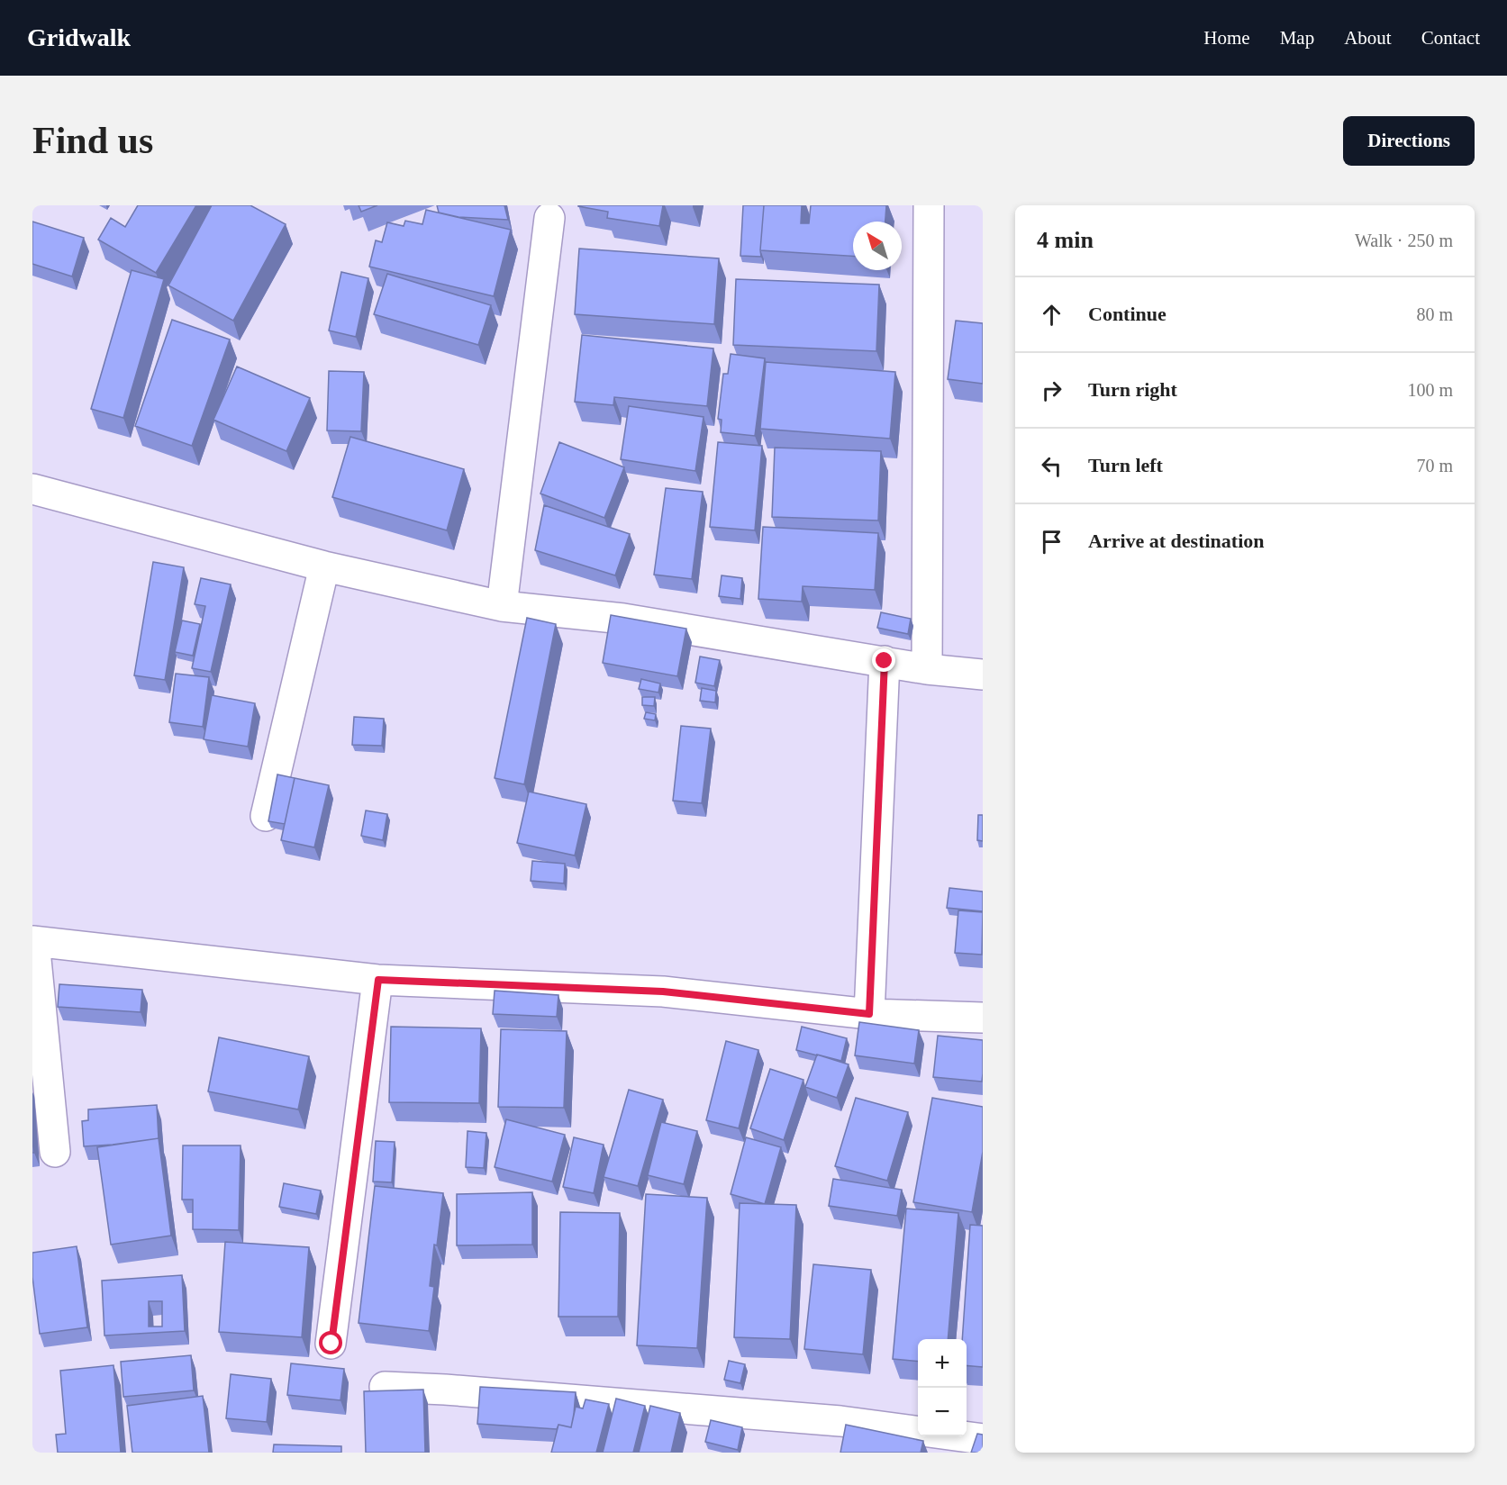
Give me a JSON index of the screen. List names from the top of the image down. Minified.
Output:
{"north":"top left","page":{"header":"Gridwalk","nav":["Home","Map","About","Contact"],"buttons":"Directions","title":"Find us","heading":["4 min","Walk · 250 m"],"list":[["Continue","80 m"],["Turn right","100 m"],["Turn left","70 m"],"Arrive at destination"],"map_buttons":["+","−"]}}
